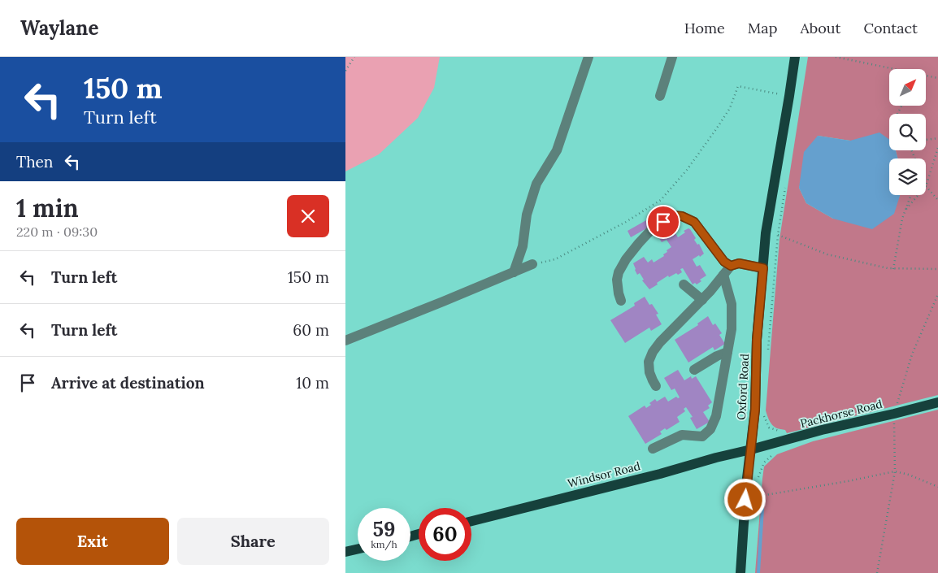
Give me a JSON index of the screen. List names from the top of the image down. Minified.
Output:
{"streets":{"main road":["Oxford Road","Packhorse Road","Windsor Road"]},"crossings":[["Oxford Road","Packhorse Road"],["Oxford Road","Windsor Road"],["Packhorse Road","Windsor Road"]],"north":"top right","page":{"header":"Waylane","nav":["Home","Map","About","Contact"],"turn":["150 m","Turn left"],"then":"Then","heading":["1 min","220 m · 09:30"],"list":[{"name":"Turn left","value":"150 m"},{"name":"Turn left","value":"60 m"},{"name":"Arrive at destination","value":"10 m"}],"speed":"59 km/h","limit":"60","buttons":["Exit","Share"]}}
